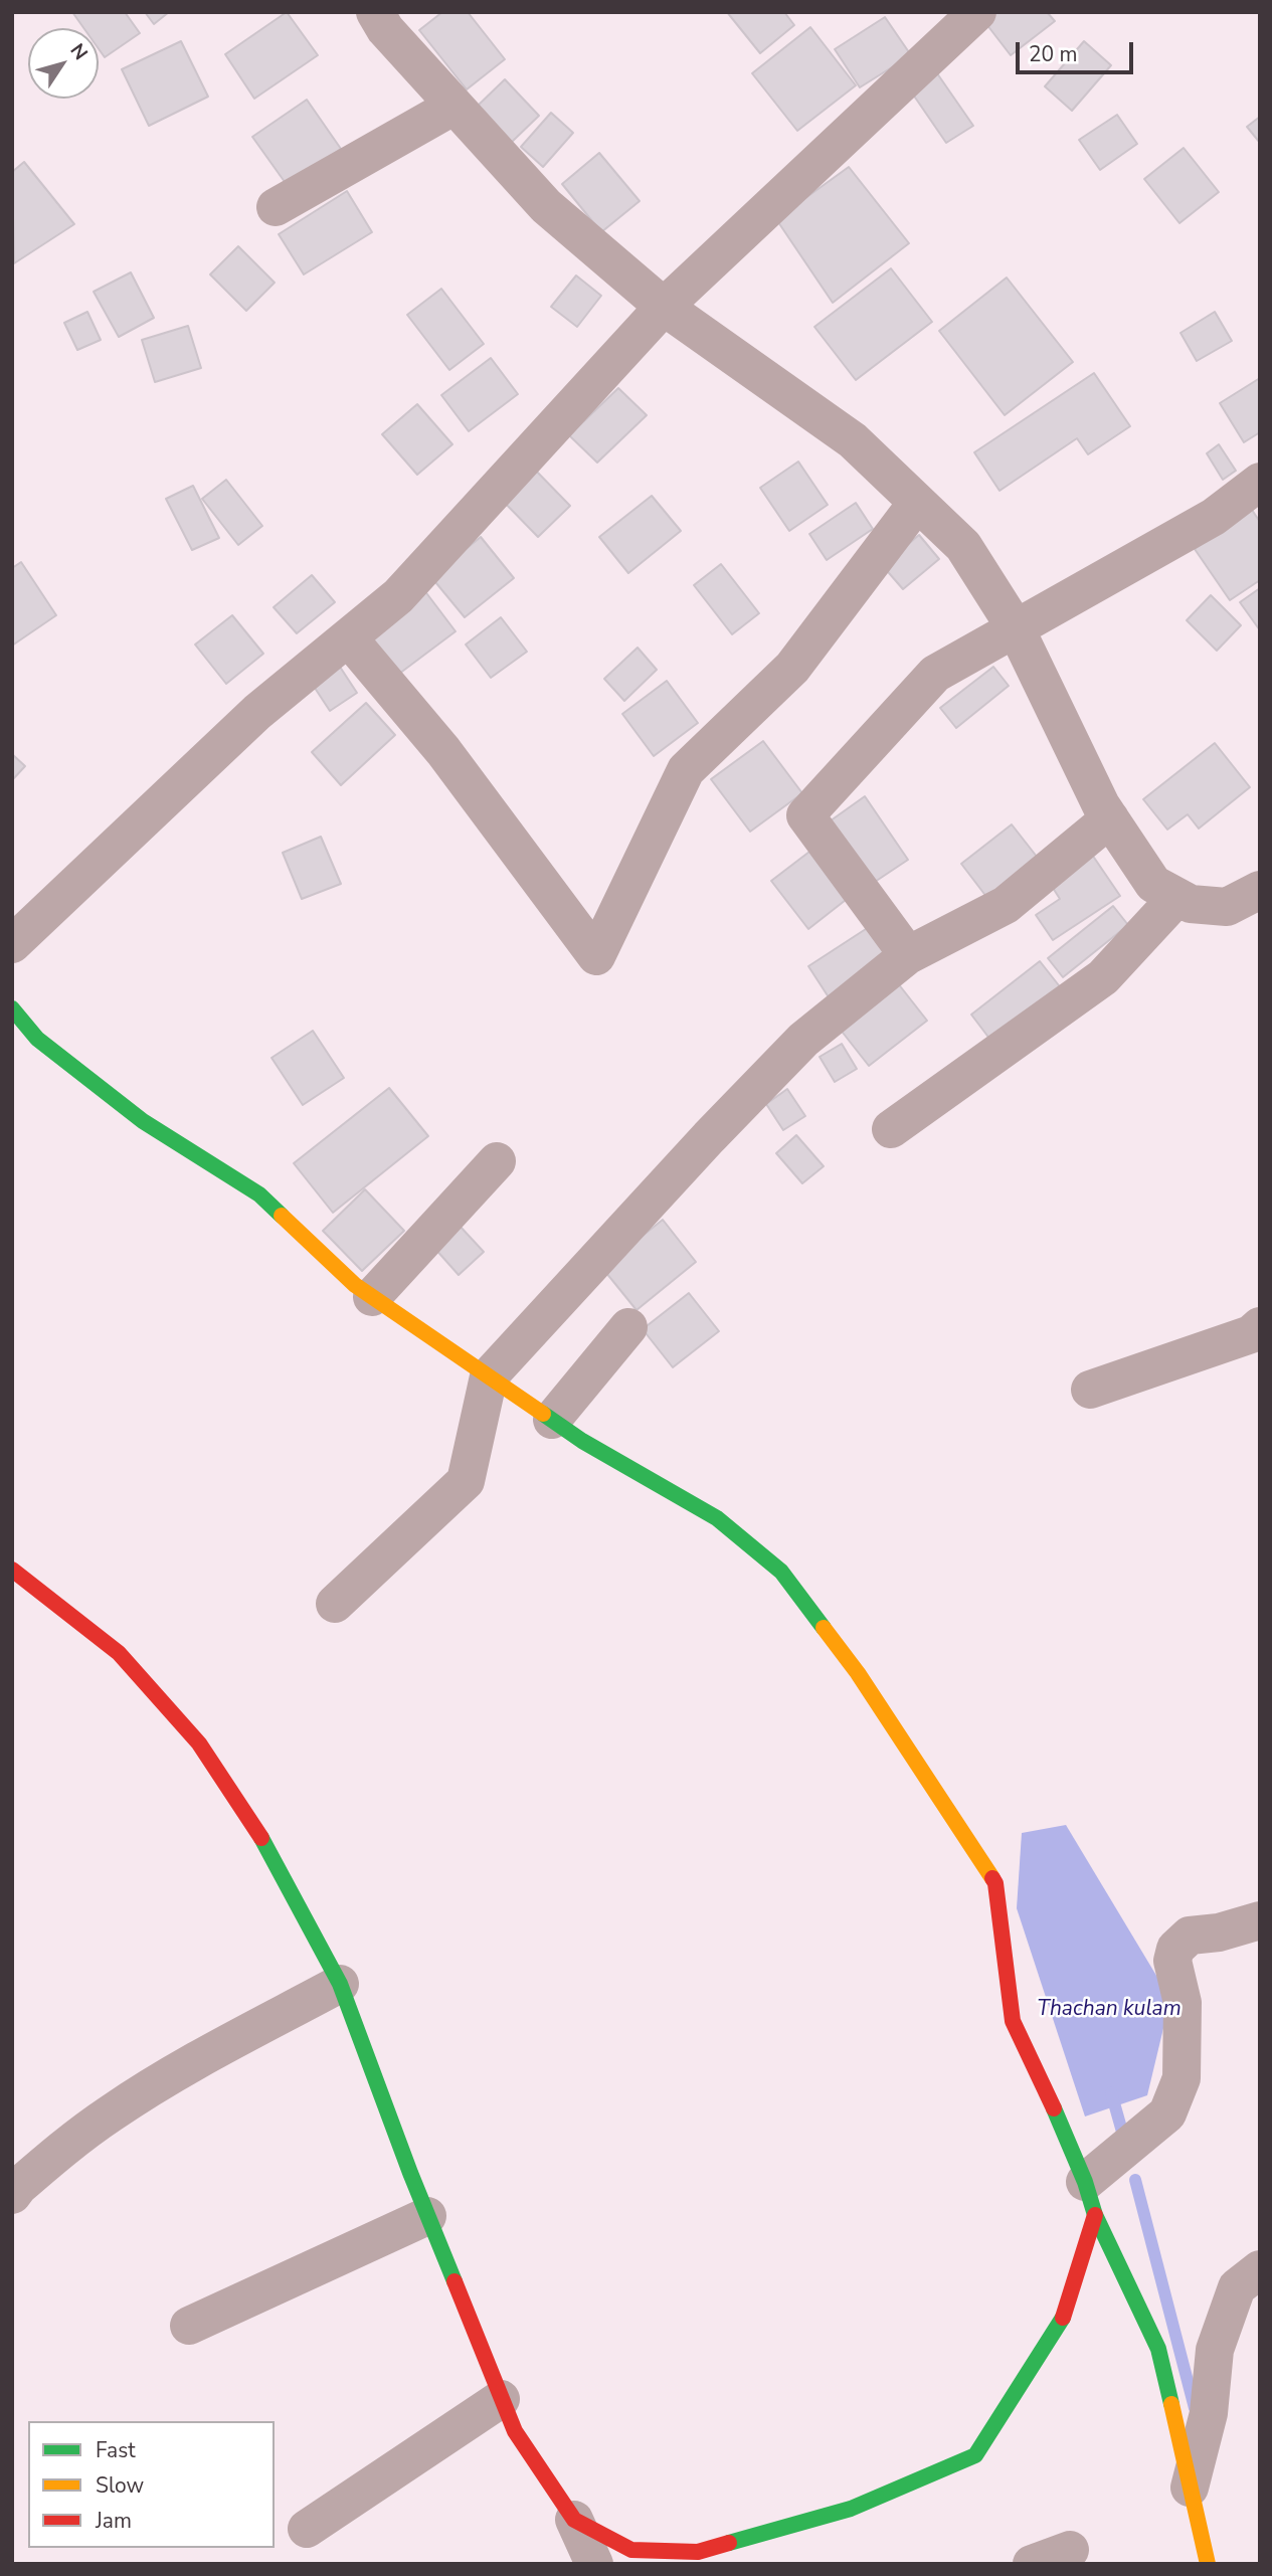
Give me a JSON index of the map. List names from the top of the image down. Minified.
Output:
{"water":["Thachan kulam"],"legend":["Fast","Slow","Jam"],"scale_bar":"20 m","north":"top right"}
